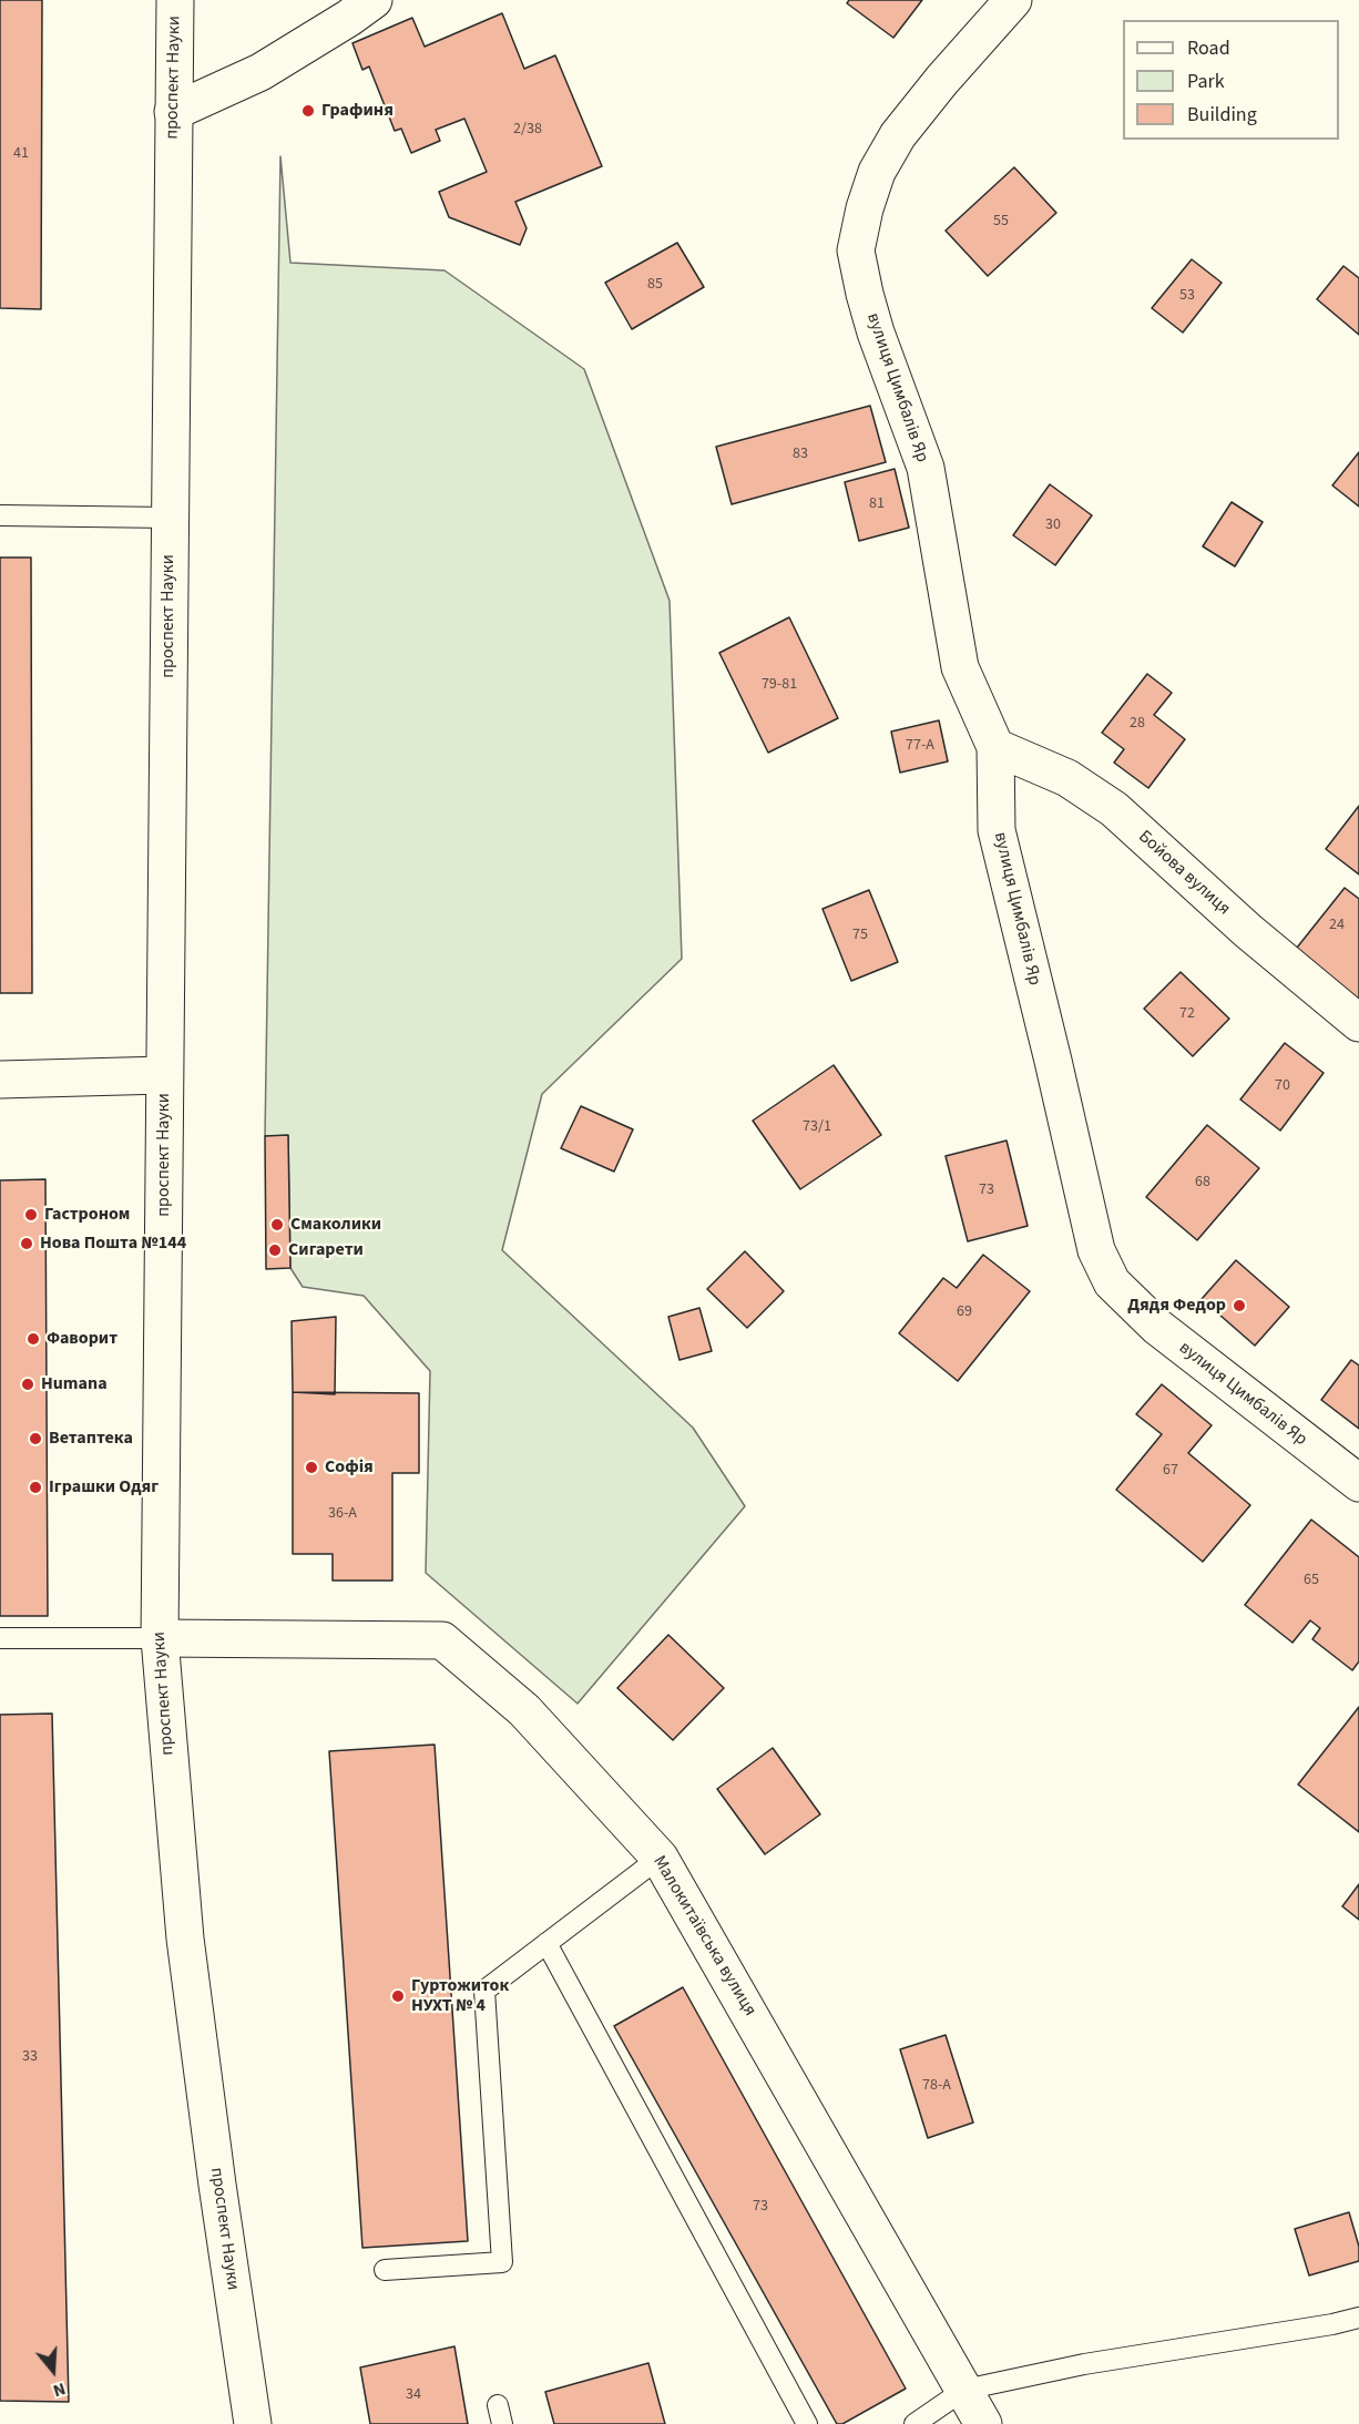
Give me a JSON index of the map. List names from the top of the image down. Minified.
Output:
{"streets":{"street":["проспект Науки","вулиця Цимбалів Яр","Бойова вулиця","Малокитаївська вулиця"]},"crossings":[["проспект Науки","Малокитаївська вулиця"],["вулиця Цимбалів Яр","Бойова вулиця"]],"places":["Графиня","Гастроном","Смаколики","Нова Пошта №144","Сигарети","Дядя Федор","Фаворит","Humana","Ветаптека","Софія","Іграшки Одяг","Гуртожиток НУХТ № 4"],"house_numbers":["2/38","41","55","85","53","83","81","30","79-81","28","77-А","24","75","72","70","73/1","68","73","69","67","36-А","65","33","78-А","73","34"],"legend":["Road","Park","Building"],"north":"bottom"}
